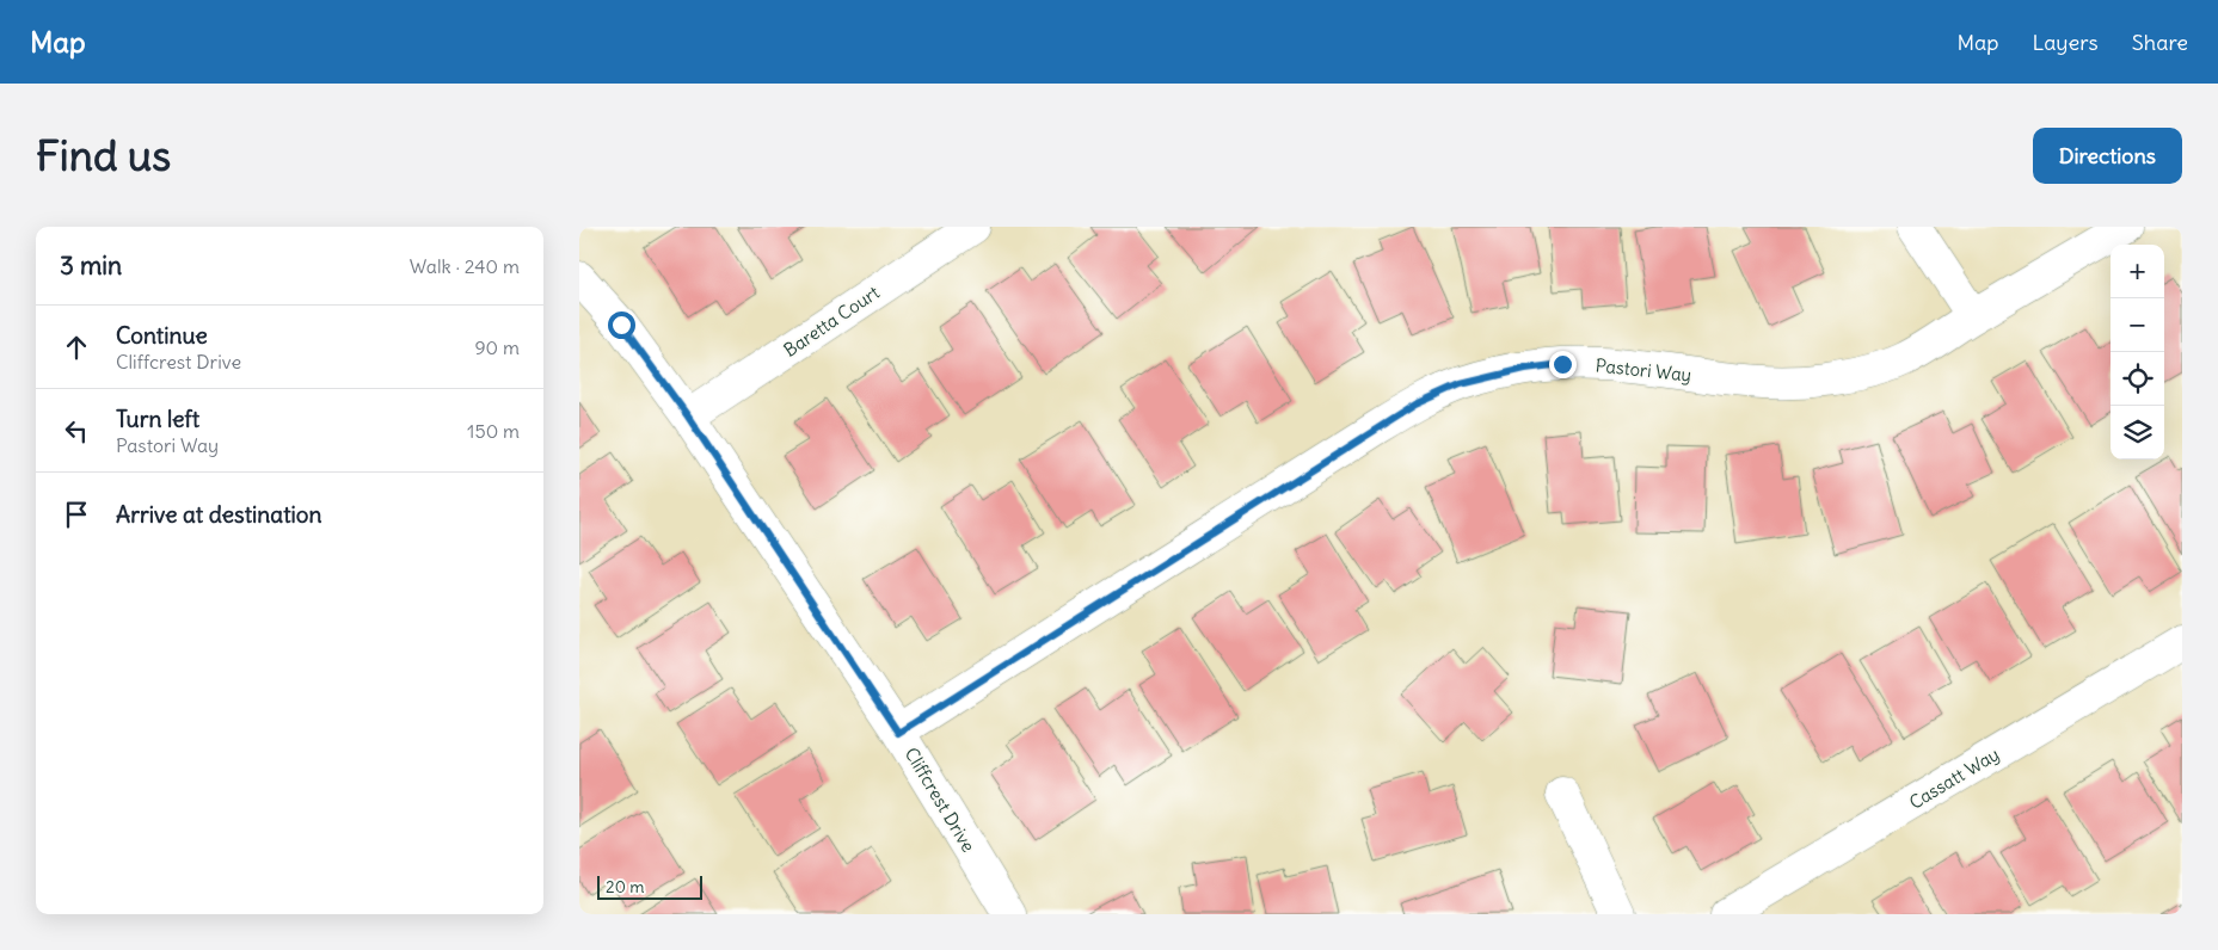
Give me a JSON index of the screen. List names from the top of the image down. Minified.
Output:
{"streets":{"street":["Baretta Court","Pastori Way","Cassatt Way","Cliffcrest Drive"]},"crossings":[["Baretta Court","Cliffcrest Drive"],["Pastori Way","Cliffcrest Drive"]],"scale_bar":"20 m","page":{"header":"Map","nav":["Map","Layers","Share"],"buttons":"Directions","title":"Find us","heading":["3 min","Walk · 240 m"],"map_buttons":["+","−"],"list":[["Continue","Cliffcrest Drive","90 m"],["Turn left","Pastori Way","150 m"],"Arrive at destination"],"scale":"20 m"}}
